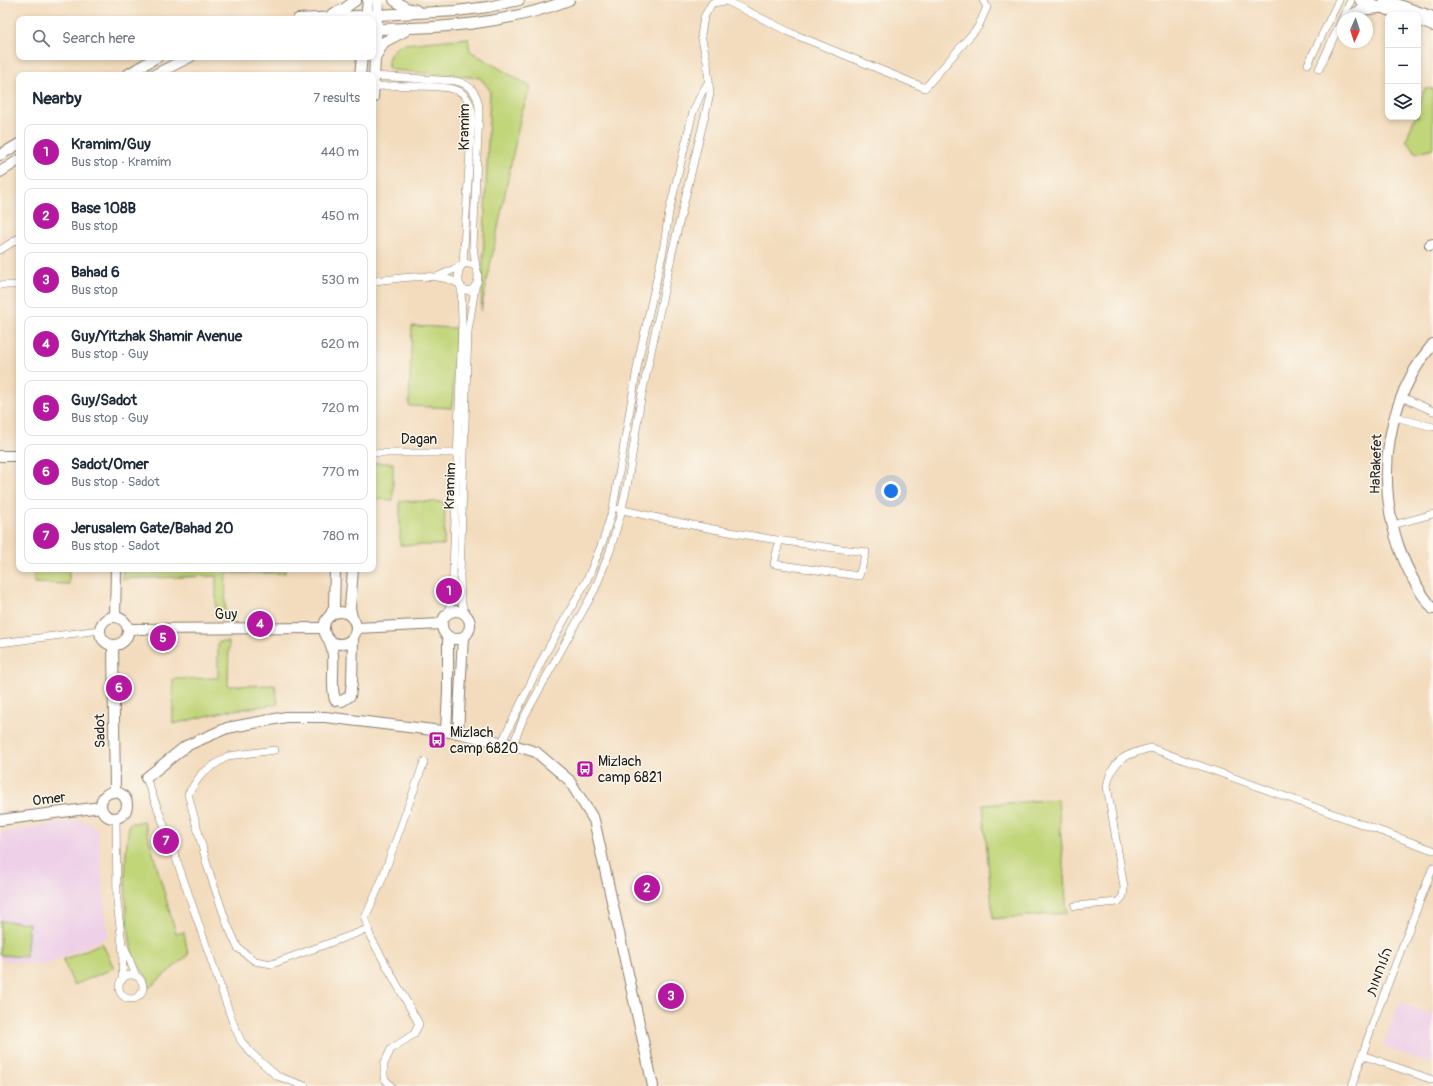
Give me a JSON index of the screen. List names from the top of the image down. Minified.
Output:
{"streets":{"street":["Kramim","Dagan","HaRakefet","Guy","Sadot","Omer","הלוחמות"]},"crossings":[["Kramim","Dagan"],["Guy","Sadot"],["Sadot","Omer"]],"places":{"bus stop":["Mizlach camp 6820","Mizlach camp 6821"]},"north":"bottom","page":{"map_buttons":["+","−"],"search":"Search here","heading":["Nearby","7 results"],"list":[{"mark":"1","name":"Kramim/Guy","note":"Bus stop · Kramim","value":"440 m"},{"mark":"2","name":"Base 108B","note":"Bus stop","value":"450 m"},{"mark":"3","name":"Bahad 6","note":"Bus stop","value":"530 m"},{"mark":"4","name":"Guy/Yitzhak Shamir Avenue","note":"Bus stop · Guy","value":"620 m"},{"mark":"5","name":"Guy/Sadot","note":"Bus stop · Guy","value":"720 m"},{"mark":"6","name":"Sadot/Omer","note":"Bus stop · Sadot","value":"770 m"},{"mark":"7","name":"Jerusalem Gate/Bahad 20","note":"Bus stop · Sadot","value":"780 m"}],"pins":["1","4","5","6","7","2","3"]}}
